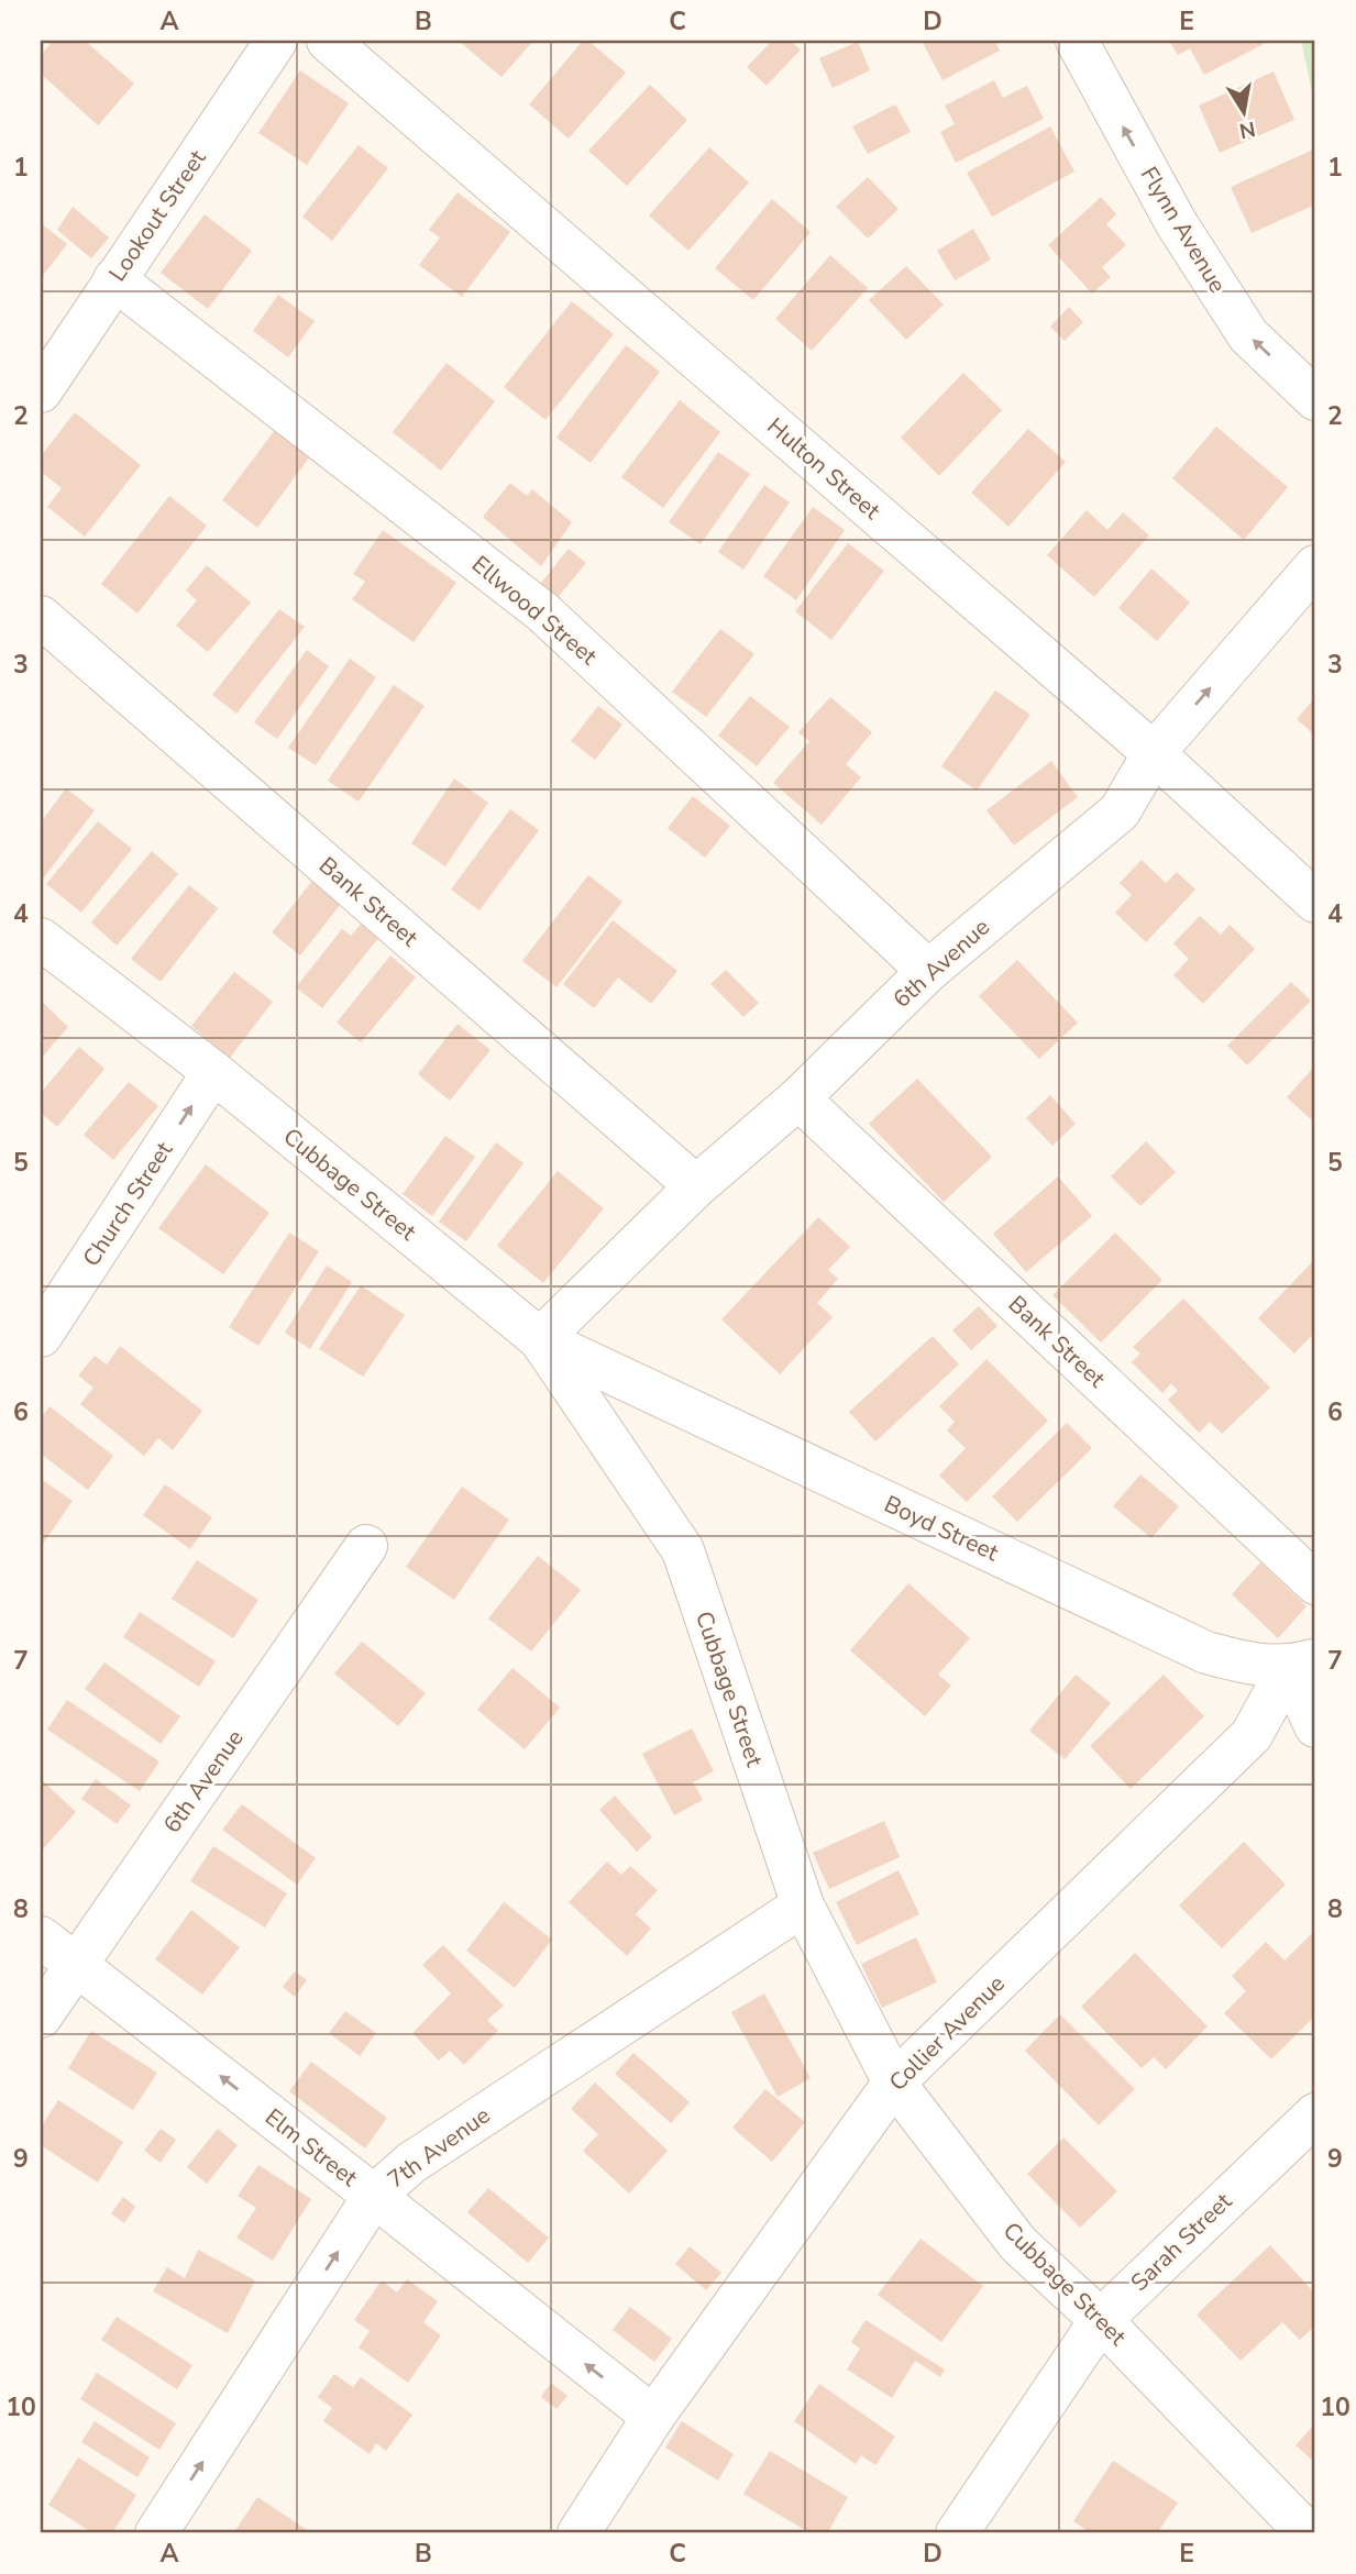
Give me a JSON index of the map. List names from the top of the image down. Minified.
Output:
{"streets":{"street":["Lookout Street","Flynn Avenue","Hulton Street","Ellwood Street","Bank Street","6th Avenue","Cubbage Street","Church Street","Boyd Street","Collier Avenue","Elm Street","7th Avenue","Sarah Street"]},"crossings":[["Lookout Street","Ellwood Street"],["Hulton Street","6th Avenue"],["Ellwood Street","6th Avenue"],["Bank Street","6th Avenue"],["6th Avenue","Cubbage Street"],["6th Avenue","Boyd Street"],["6th Avenue","Elm Street"],["Cubbage Street","Church Street"],["Cubbage Street","Boyd Street"],["Cubbage Street","Collier Avenue"],["Cubbage Street","7th Avenue"],["Cubbage Street","Sarah Street"],["Boyd Street","Collier Avenue"],["Collier Avenue","Elm Street"],["Elm Street","7th Avenue"]],"one_way":["Flynn Avenue","Church Street","Elm Street","7th Avenue"],"north":"bottom","grid":{"columns":["A","B","C","D","E"],"rows":["1","2","3","4","5","6","7","8","9","10"]}}
